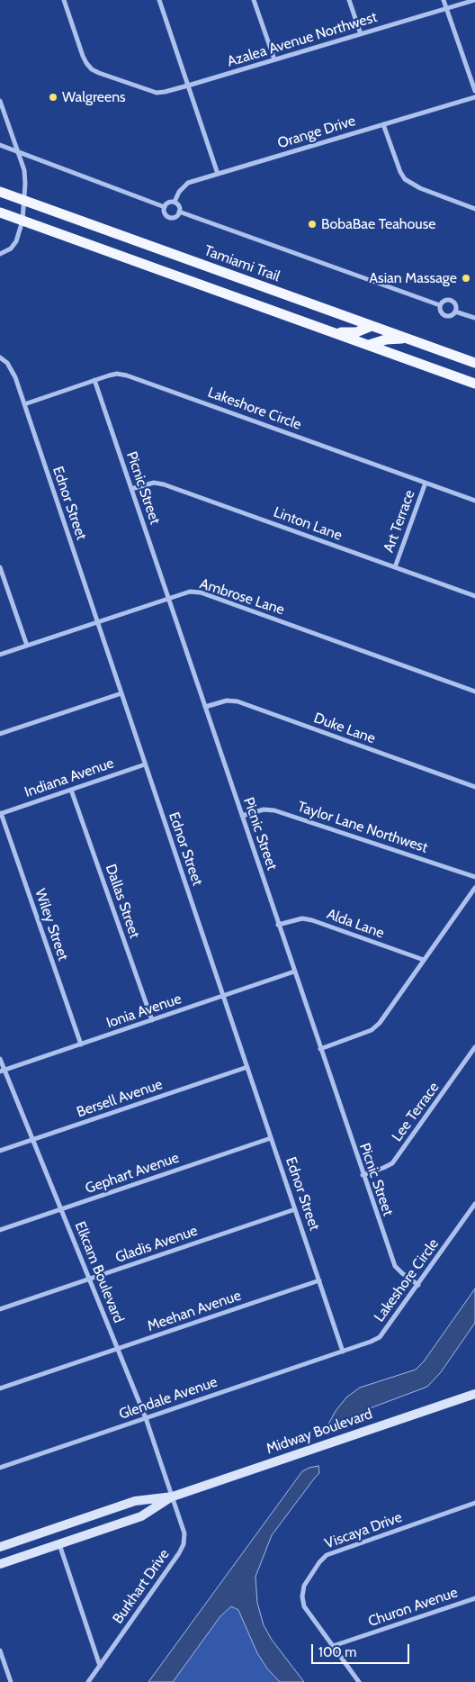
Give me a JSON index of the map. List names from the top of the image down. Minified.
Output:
{"streets":{"main road":["Tamiami Trail"],"street":["Azalea Avenue Northwest","Orange Drive","Lakeshore Circle","Picnic Street","Ednor Street","Art Terrace","Linton Lane","Ambrose Lane","Duke Lane","Indiana Avenue","Taylor Lane Northwest","Dallas Street","Alda Lane","Wiley Street","Ionia Avenue","Bersell Avenue","Lee Terrace","Gephart Avenue","Gladis Avenue","Elkcam Boulevard","Meehan Avenue","Glendale Avenue","Midway Boulevard","Viscaya Drive","Burkhart Drive","Churon Avenue"]},"crossings":[["Orange Drive","Tamiami Trail"],["Lakeshore Circle","Picnic Street"],["Lakeshore Circle","Ednor Street"],["Lakeshore Circle","Art Terrace"],["Lakeshore Circle","Glendale Avenue"],["Picnic Street","Linton Lane"],["Picnic Street","Ambrose Lane"],["Picnic Street","Duke Lane"],["Picnic Street","Taylor Lane Northwest"],["Picnic Street","Alda Lane"],["Picnic Street","Ionia Avenue"],["Picnic Street","Lee Terrace"],["Ednor Street","Ambrose Lane"],["Ednor Street","Indiana Avenue"],["Ednor Street","Ionia Avenue"],["Ednor Street","Bersell Avenue"],["Ednor Street","Gephart Avenue"],["Ednor Street","Gladis Avenue"],["Ednor Street","Meehan Avenue"],["Ednor Street","Glendale Avenue"],["Art Terrace","Linton Lane"],["Indiana Avenue","Dallas Street"],["Indiana Avenue","Wiley Street"],["Dallas Street","Ionia Avenue"],["Wiley Street","Ionia Avenue"],["Ionia Avenue","Elkcam Boulevard"],["Bersell Avenue","Elkcam Boulevard"],["Gephart Avenue","Elkcam Boulevard"],["Gladis Avenue","Elkcam Boulevard"],["Elkcam Boulevard","Meehan Avenue"],["Elkcam Boulevard","Glendale Avenue"],["Elkcam Boulevard","Midway Boulevard"],["Elkcam Boulevard","Burkhart Drive"],["Midway Boulevard","Burkhart Drive"],["Viscaya Drive","Churon Avenue"]],"places":["Walgreens","BobaBae Teahouse","Asian Massage"],"scale_bar":"100 m"}
